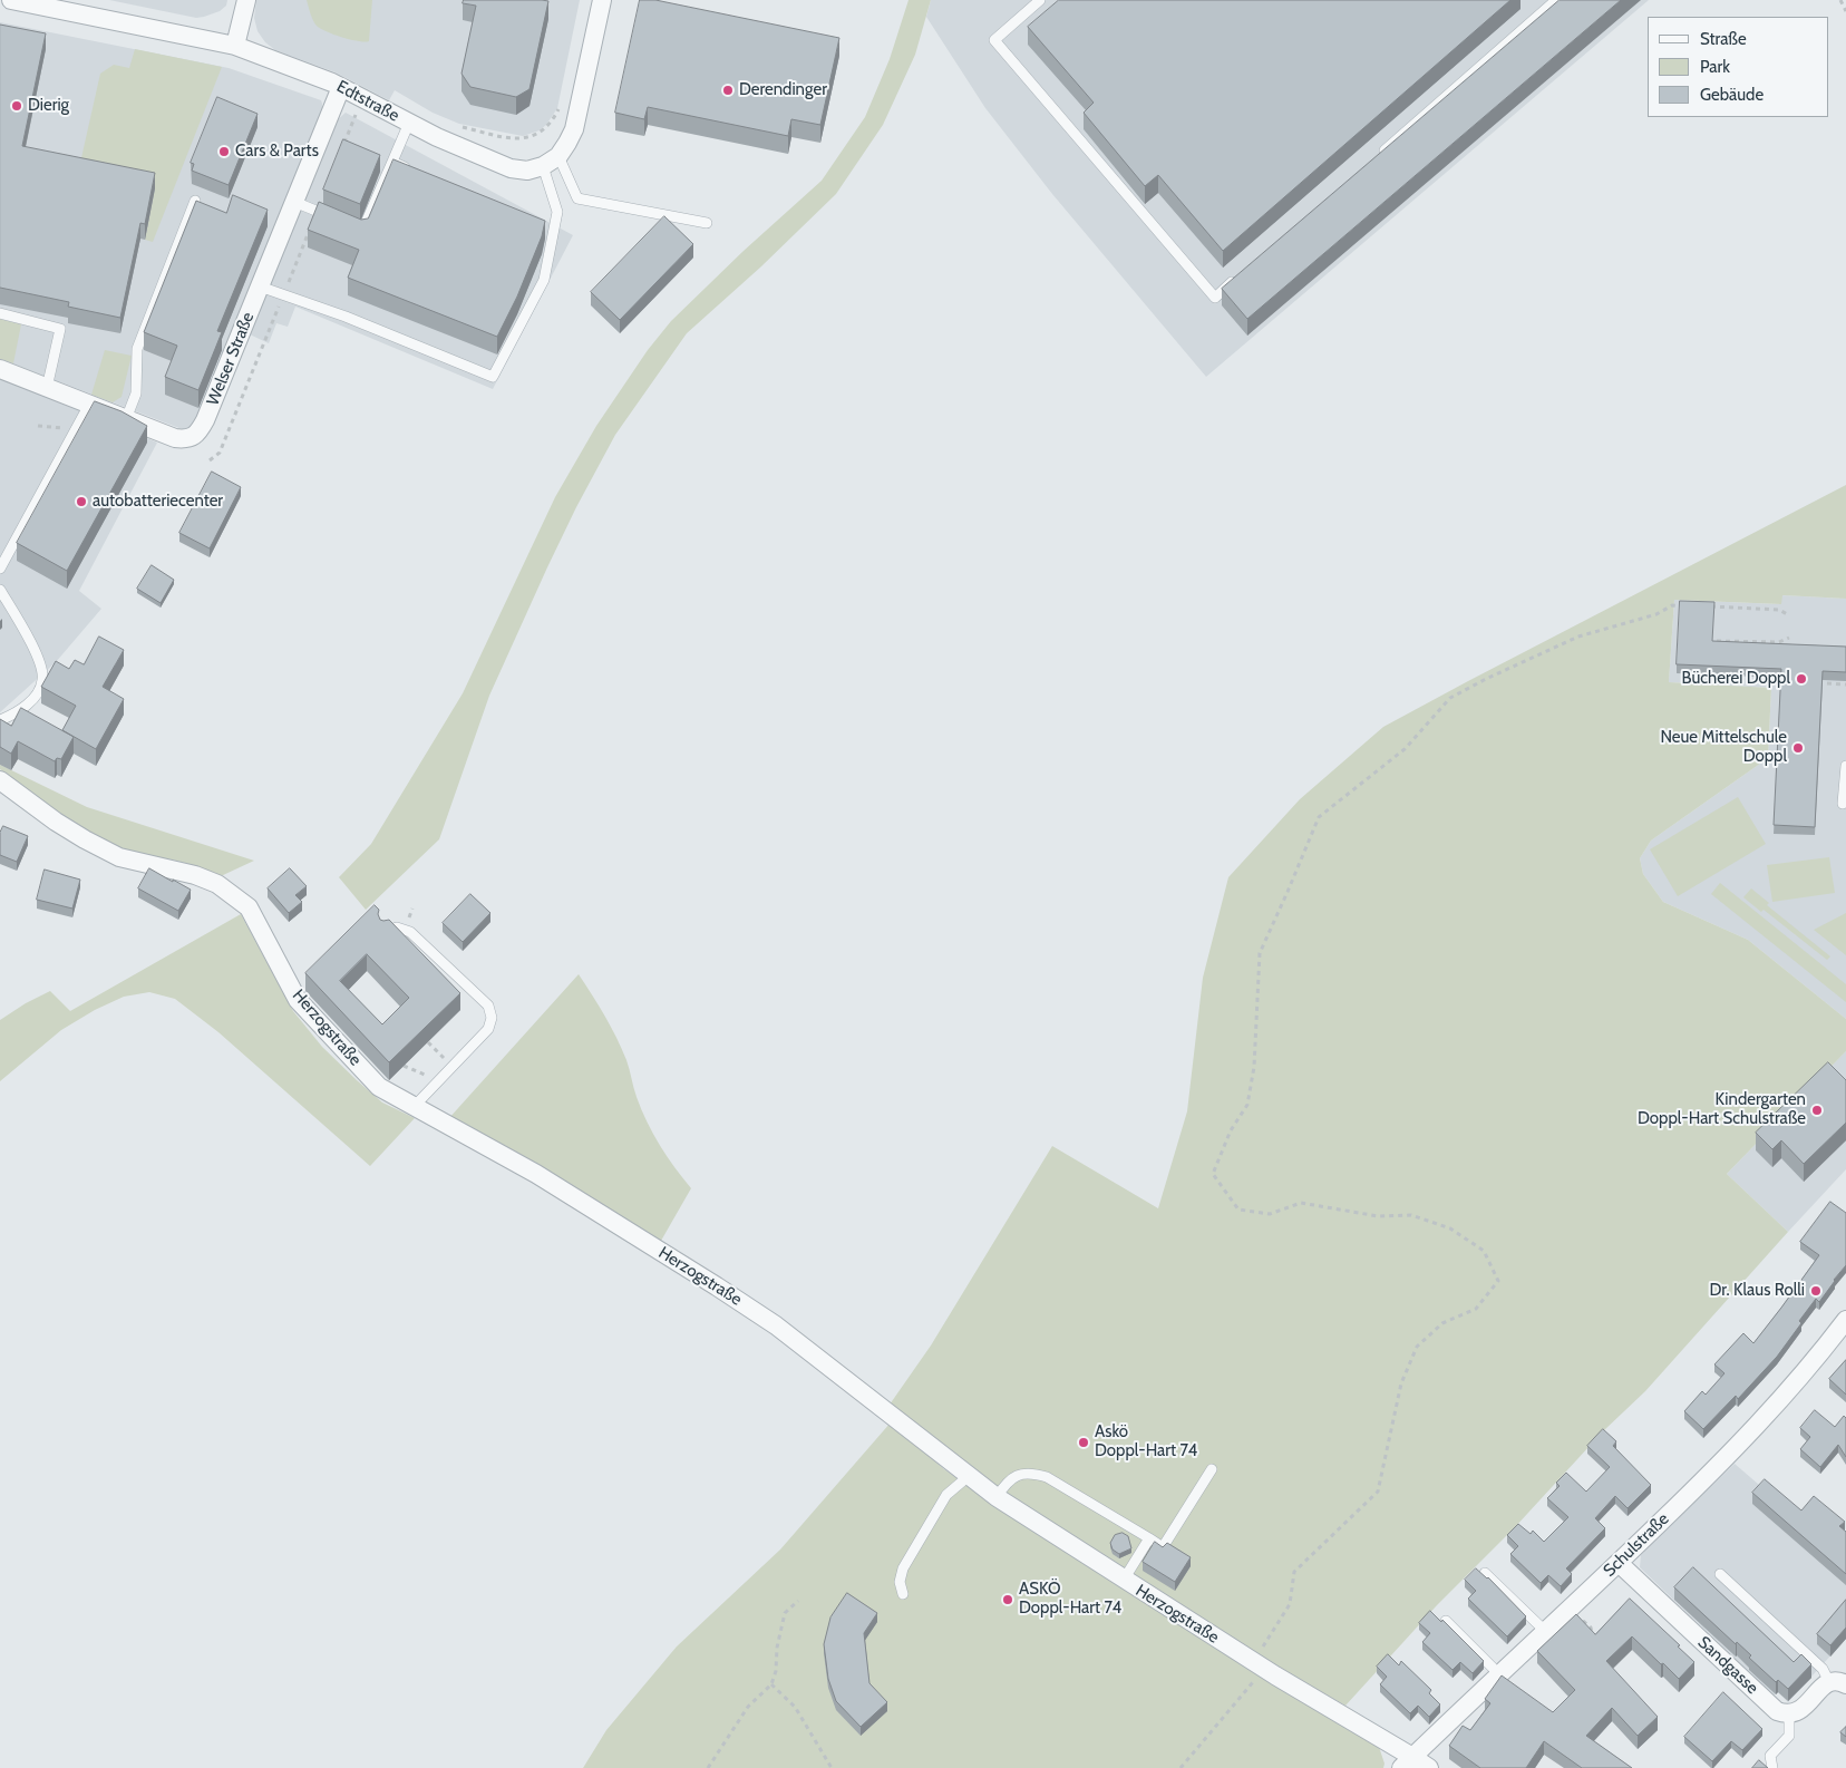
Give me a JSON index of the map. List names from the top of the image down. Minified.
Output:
{"streets":{"street":["Edtstraße","Welser Straße","Herzogstraße","Schulstraße","Sandgasse"]},"crossings":[["Edtstraße","Welser Straße"],["Herzogstraße","Schulstraße"],["Schulstraße","Sandgasse"]],"places":["Derendinger","Dierig","Cars & Parts","autobatteriecenter","Bücherei Doppl","Neue Mittelschule Doppl","Kindergarten Doppl-Hart Schulstraße","Dr. Klaus Rolli","Askö Doppl-Hart 74","ASKÖ Doppl-Hart 74"],"legend":["Straße","Park","Gebäude"]}
